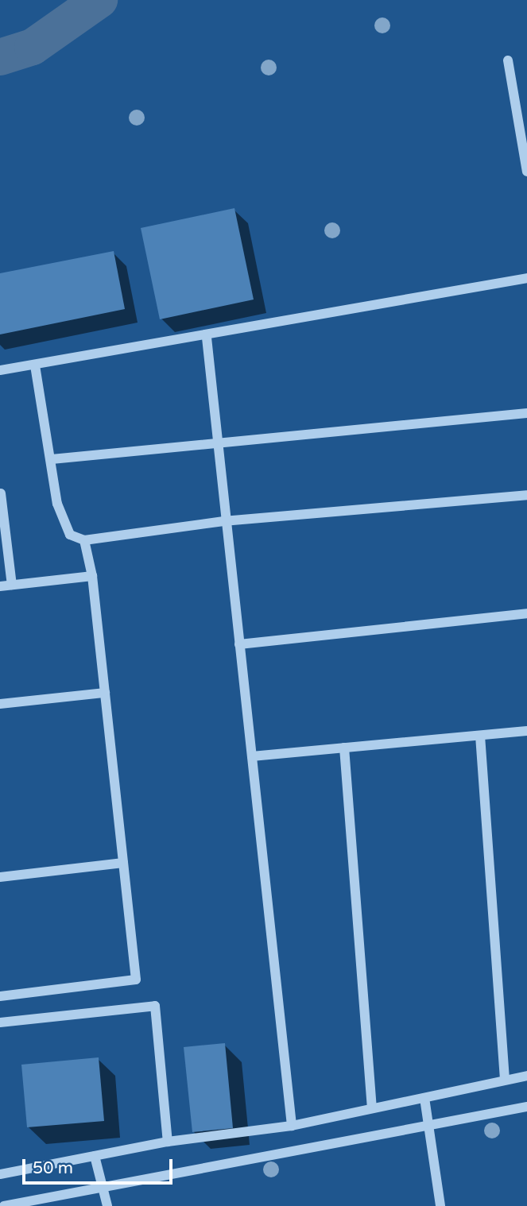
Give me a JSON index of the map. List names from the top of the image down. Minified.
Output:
{"scale_bar":"50 m"}
